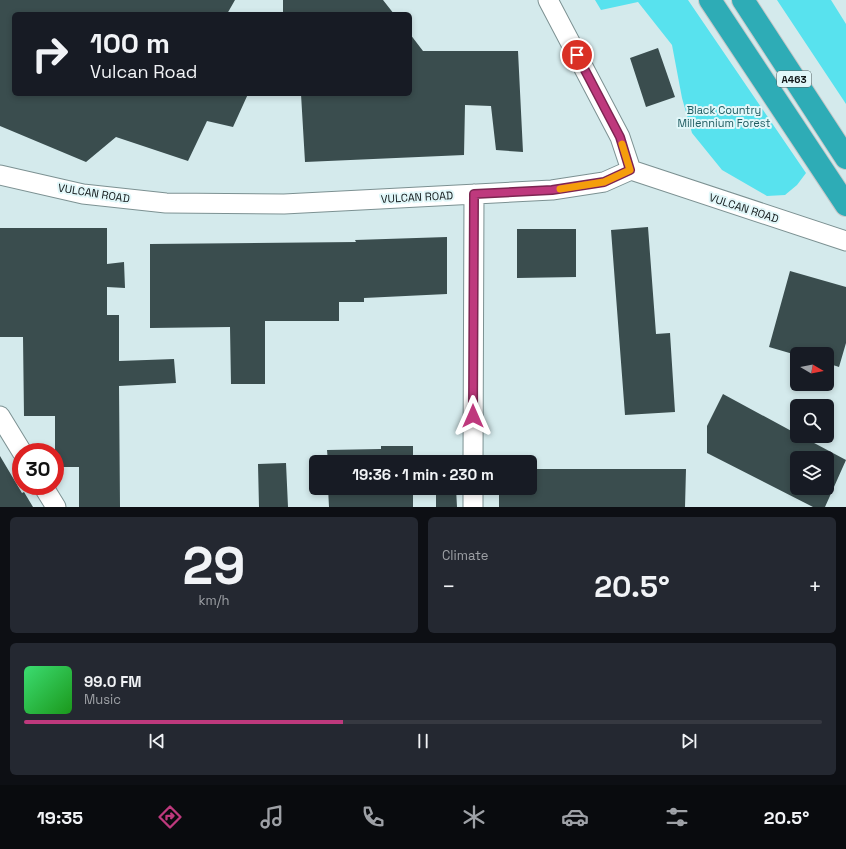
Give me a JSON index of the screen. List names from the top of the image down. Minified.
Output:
{"streets":{"highway":["A463"],"street":["VULCAN ROAD"]},"parks":["Black Country Millennium Forest"],"north":"right","page":{"turn":["100 m","Vulcan Road"],"limit":"30","trip":"19:36 · 1 min · 230 m","tile":[["29","km/h"],"Climate"],"heat":["−","20.5°","+"],"song":["99.0 FM","Music"],"tabs":["19:35","20.5°"]}}
